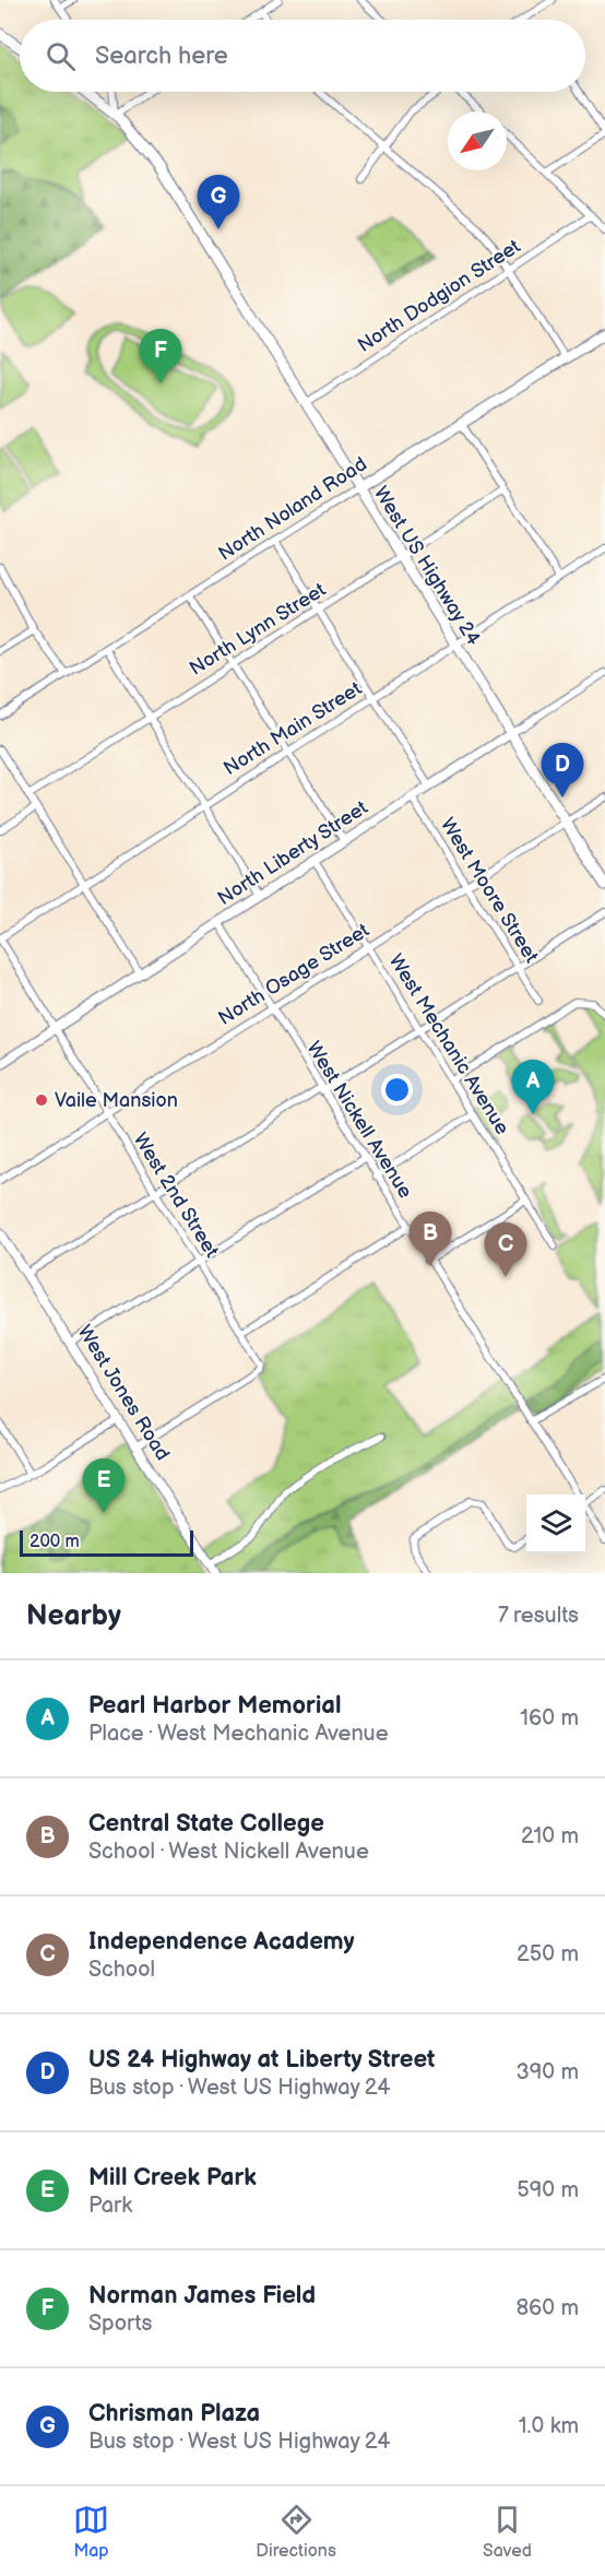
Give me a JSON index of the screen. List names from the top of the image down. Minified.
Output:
{"streets":{"main road":["North Noland Road","West US Highway 24","North Liberty Street","West Jones Road"],"street":["North Dodgion Street","North Lynn Street","North Main Street","West Moore Street","North Osage Street","West Mechanic Avenue","West Nickell Avenue","West 2nd Street"]},"crossings":[["North Dodgion Street","West US Highway 24"],["North Noland Road","West US Highway 24"],["West US Highway 24","North Lynn Street"],["West US Highway 24","North Main Street"],["West US Highway 24","North Liberty Street"],["West US Highway 24","North Osage Street"],["North Main Street","West 2nd Street"],["North Liberty Street","West Moore Street"],["North Liberty Street","West Mechanic Avenue"],["North Liberty Street","West Nickell Avenue"],["North Liberty Street","West 2nd Street"],["West Moore Street","North Osage Street"],["North Osage Street","West Mechanic Avenue"],["North Osage Street","West Nickell Avenue"],["North Osage Street","West 2nd Street"],["West 2nd Street","West Jones Road"]],"places":["Vaile Mansion"],"scale_bar":"200 m","north":"bottom left","page":{"search":"Search here","pins":["G","F","D","A","B","C","E"],"scale":"200 m","heading":["Nearby","7 results"],"list":[{"mark":"A","name":"Pearl Harbor Memorial","note":"Place · West Mechanic Avenue","value":"160 m"},{"mark":"B","name":"Central State College","note":"School · West Nickell Avenue","value":"210 m"},{"mark":"C","name":"Independence Academy","note":"School","value":"250 m"},{"mark":"D","name":"US 24 Highway at Liberty Street","note":"Bus stop · West US Highway 24","value":"390 m"},{"mark":"E","name":"Mill Creek Park","note":"Park","value":"590 m"},{"mark":"F","name":"Norman James Field","note":"Sports","value":"860 m"},{"mark":"G","name":"Chrisman Plaza","note":"Bus stop · West US Highway 24","value":"1.0 km"}],"nav":["Map","Directions","Saved"]}}
